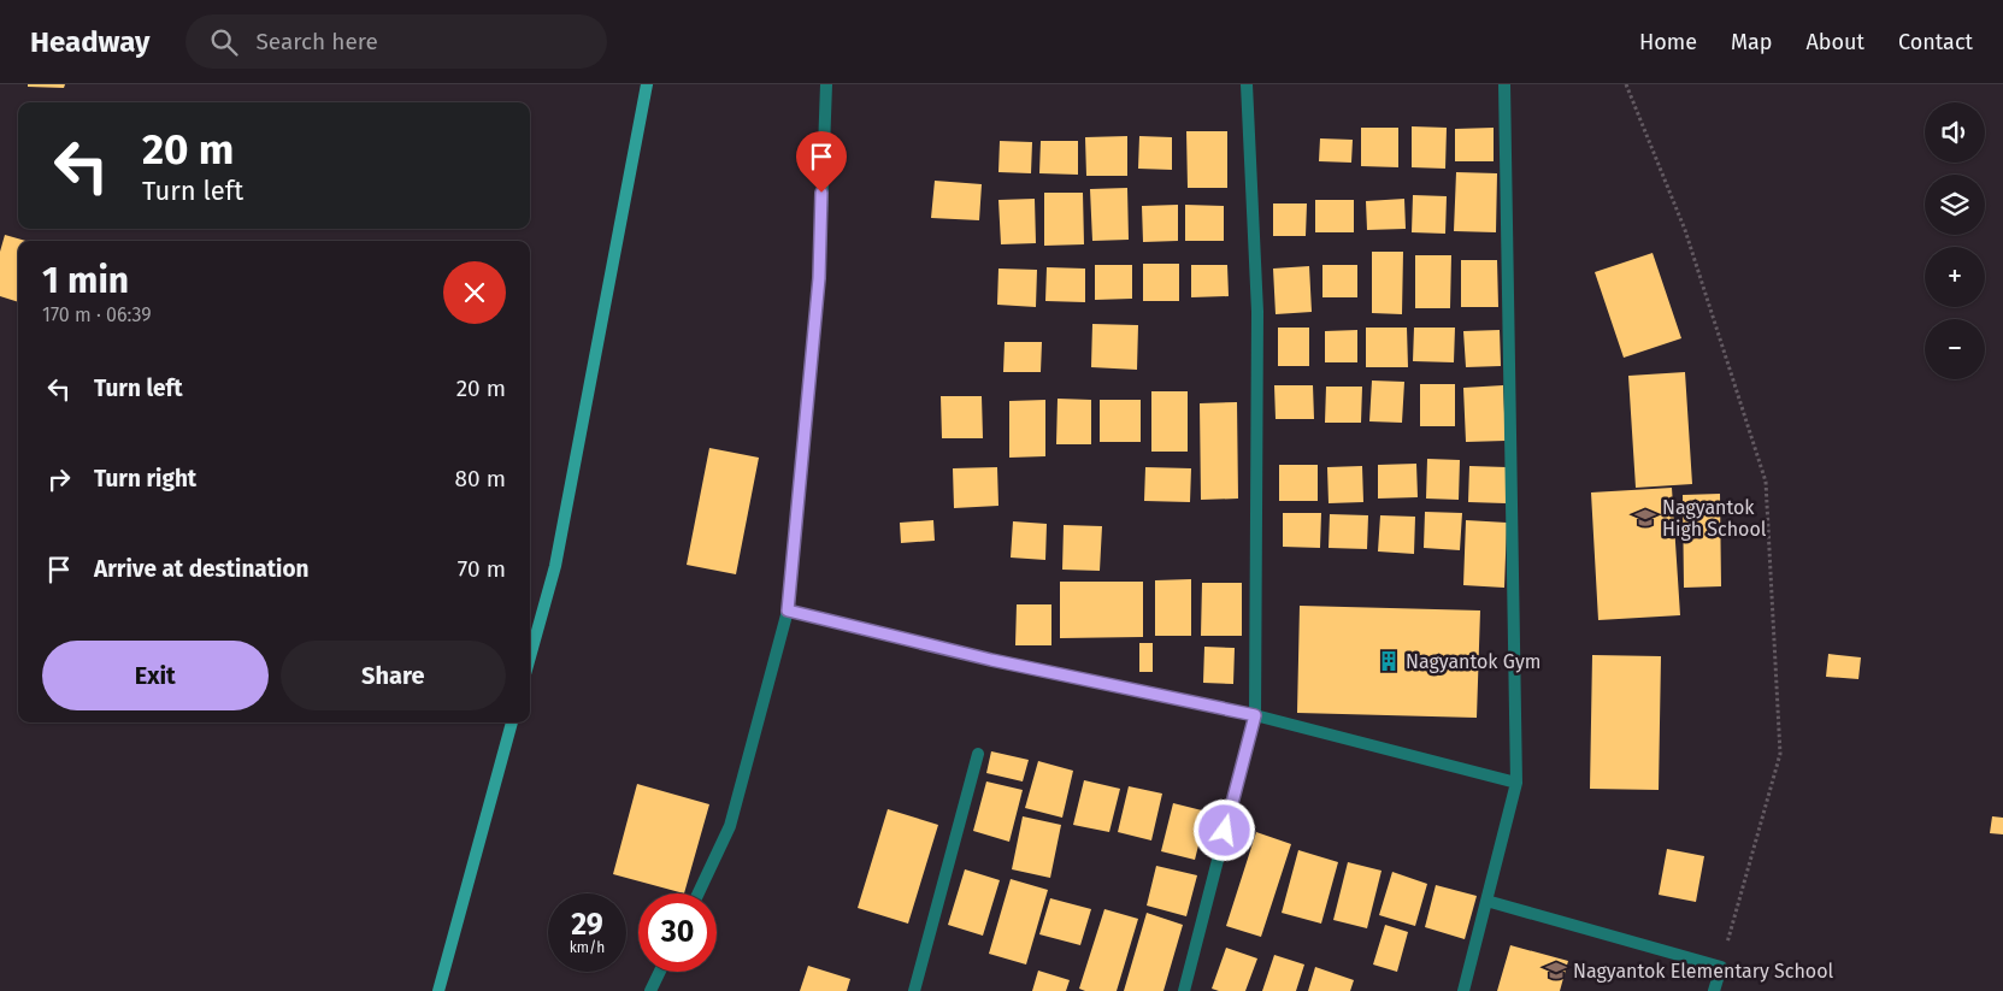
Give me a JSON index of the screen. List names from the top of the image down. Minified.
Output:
{"places":{"school or university":["Nagyantok High School","Nagyantok Elementary School"],"building":["Nagyantok Gym"]},"page":{"header":"Headway","search":"Search here","nav":["Home","Map","About","Contact"],"map_buttons":["+","−"],"turn":["20 m","Turn left"],"heading":["1 min","170 m · 06:39"],"list":[{"name":"Turn left","value":"20 m"},{"name":"Turn right","value":"80 m"},{"name":"Arrive at destination","value":"70 m"}],"buttons":["Exit","Share"],"speed":"29 km/h","limit":"30"}}
